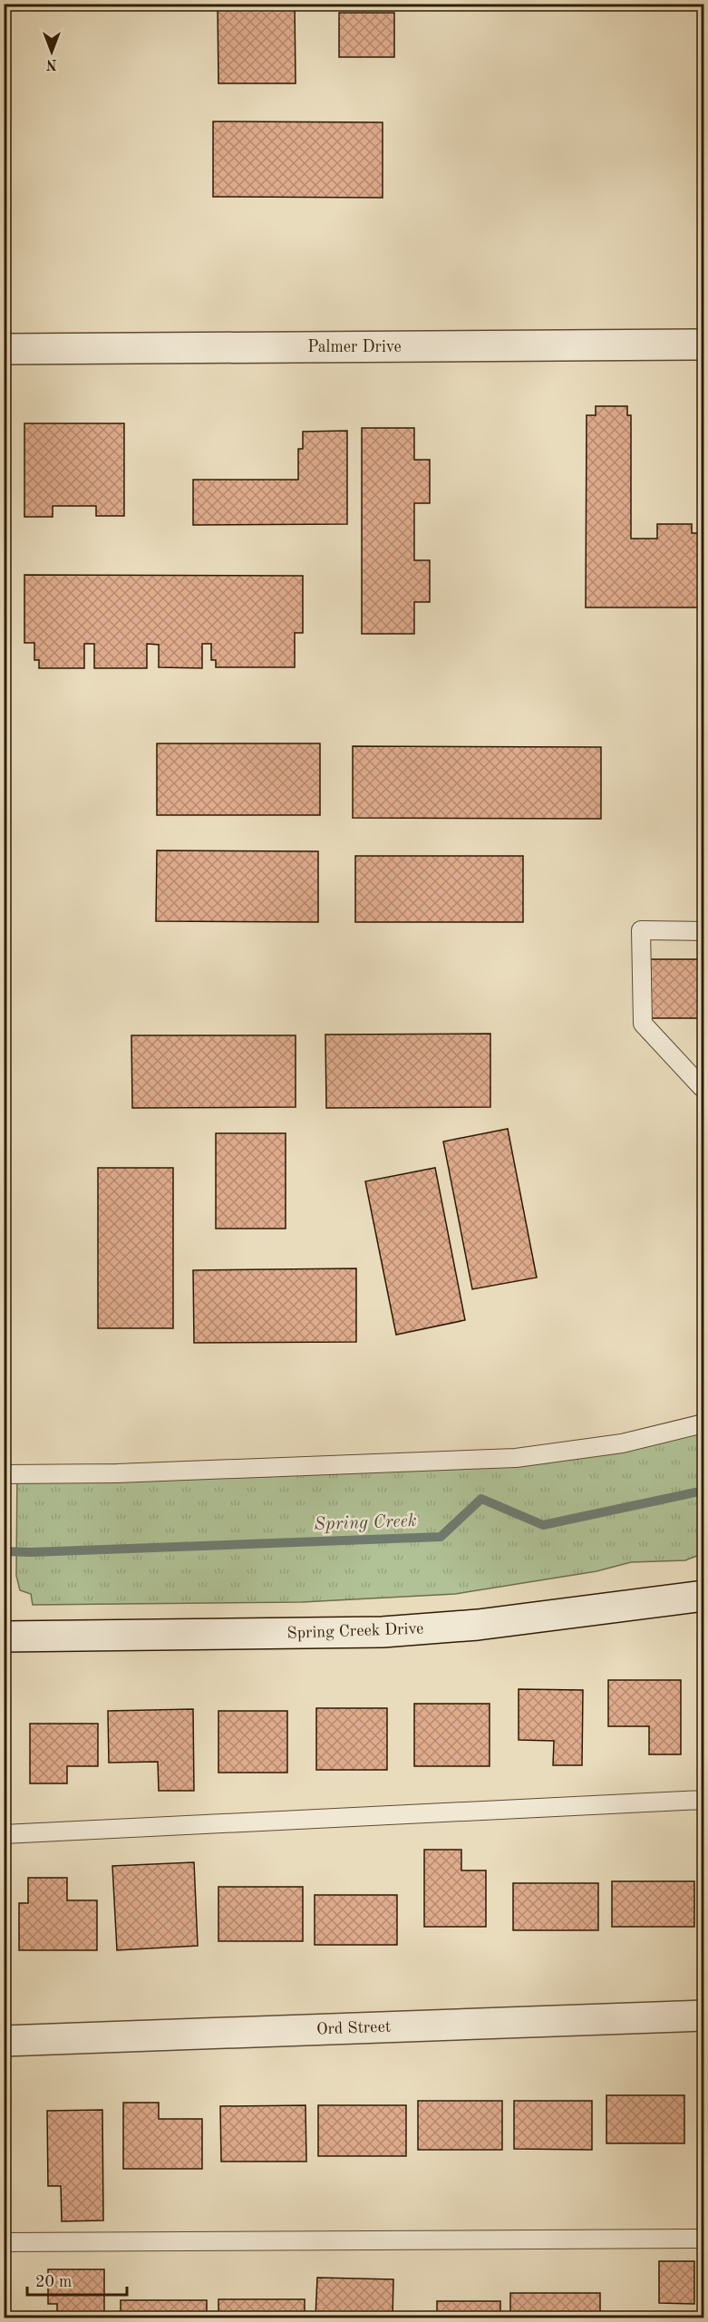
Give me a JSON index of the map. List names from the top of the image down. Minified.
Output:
{"streets":{"street":["Palmer Drive","Spring Creek Drive","Ord Street"]},"water":["Spring Creek"],"scale_bar":"20 m","north":"bottom"}
